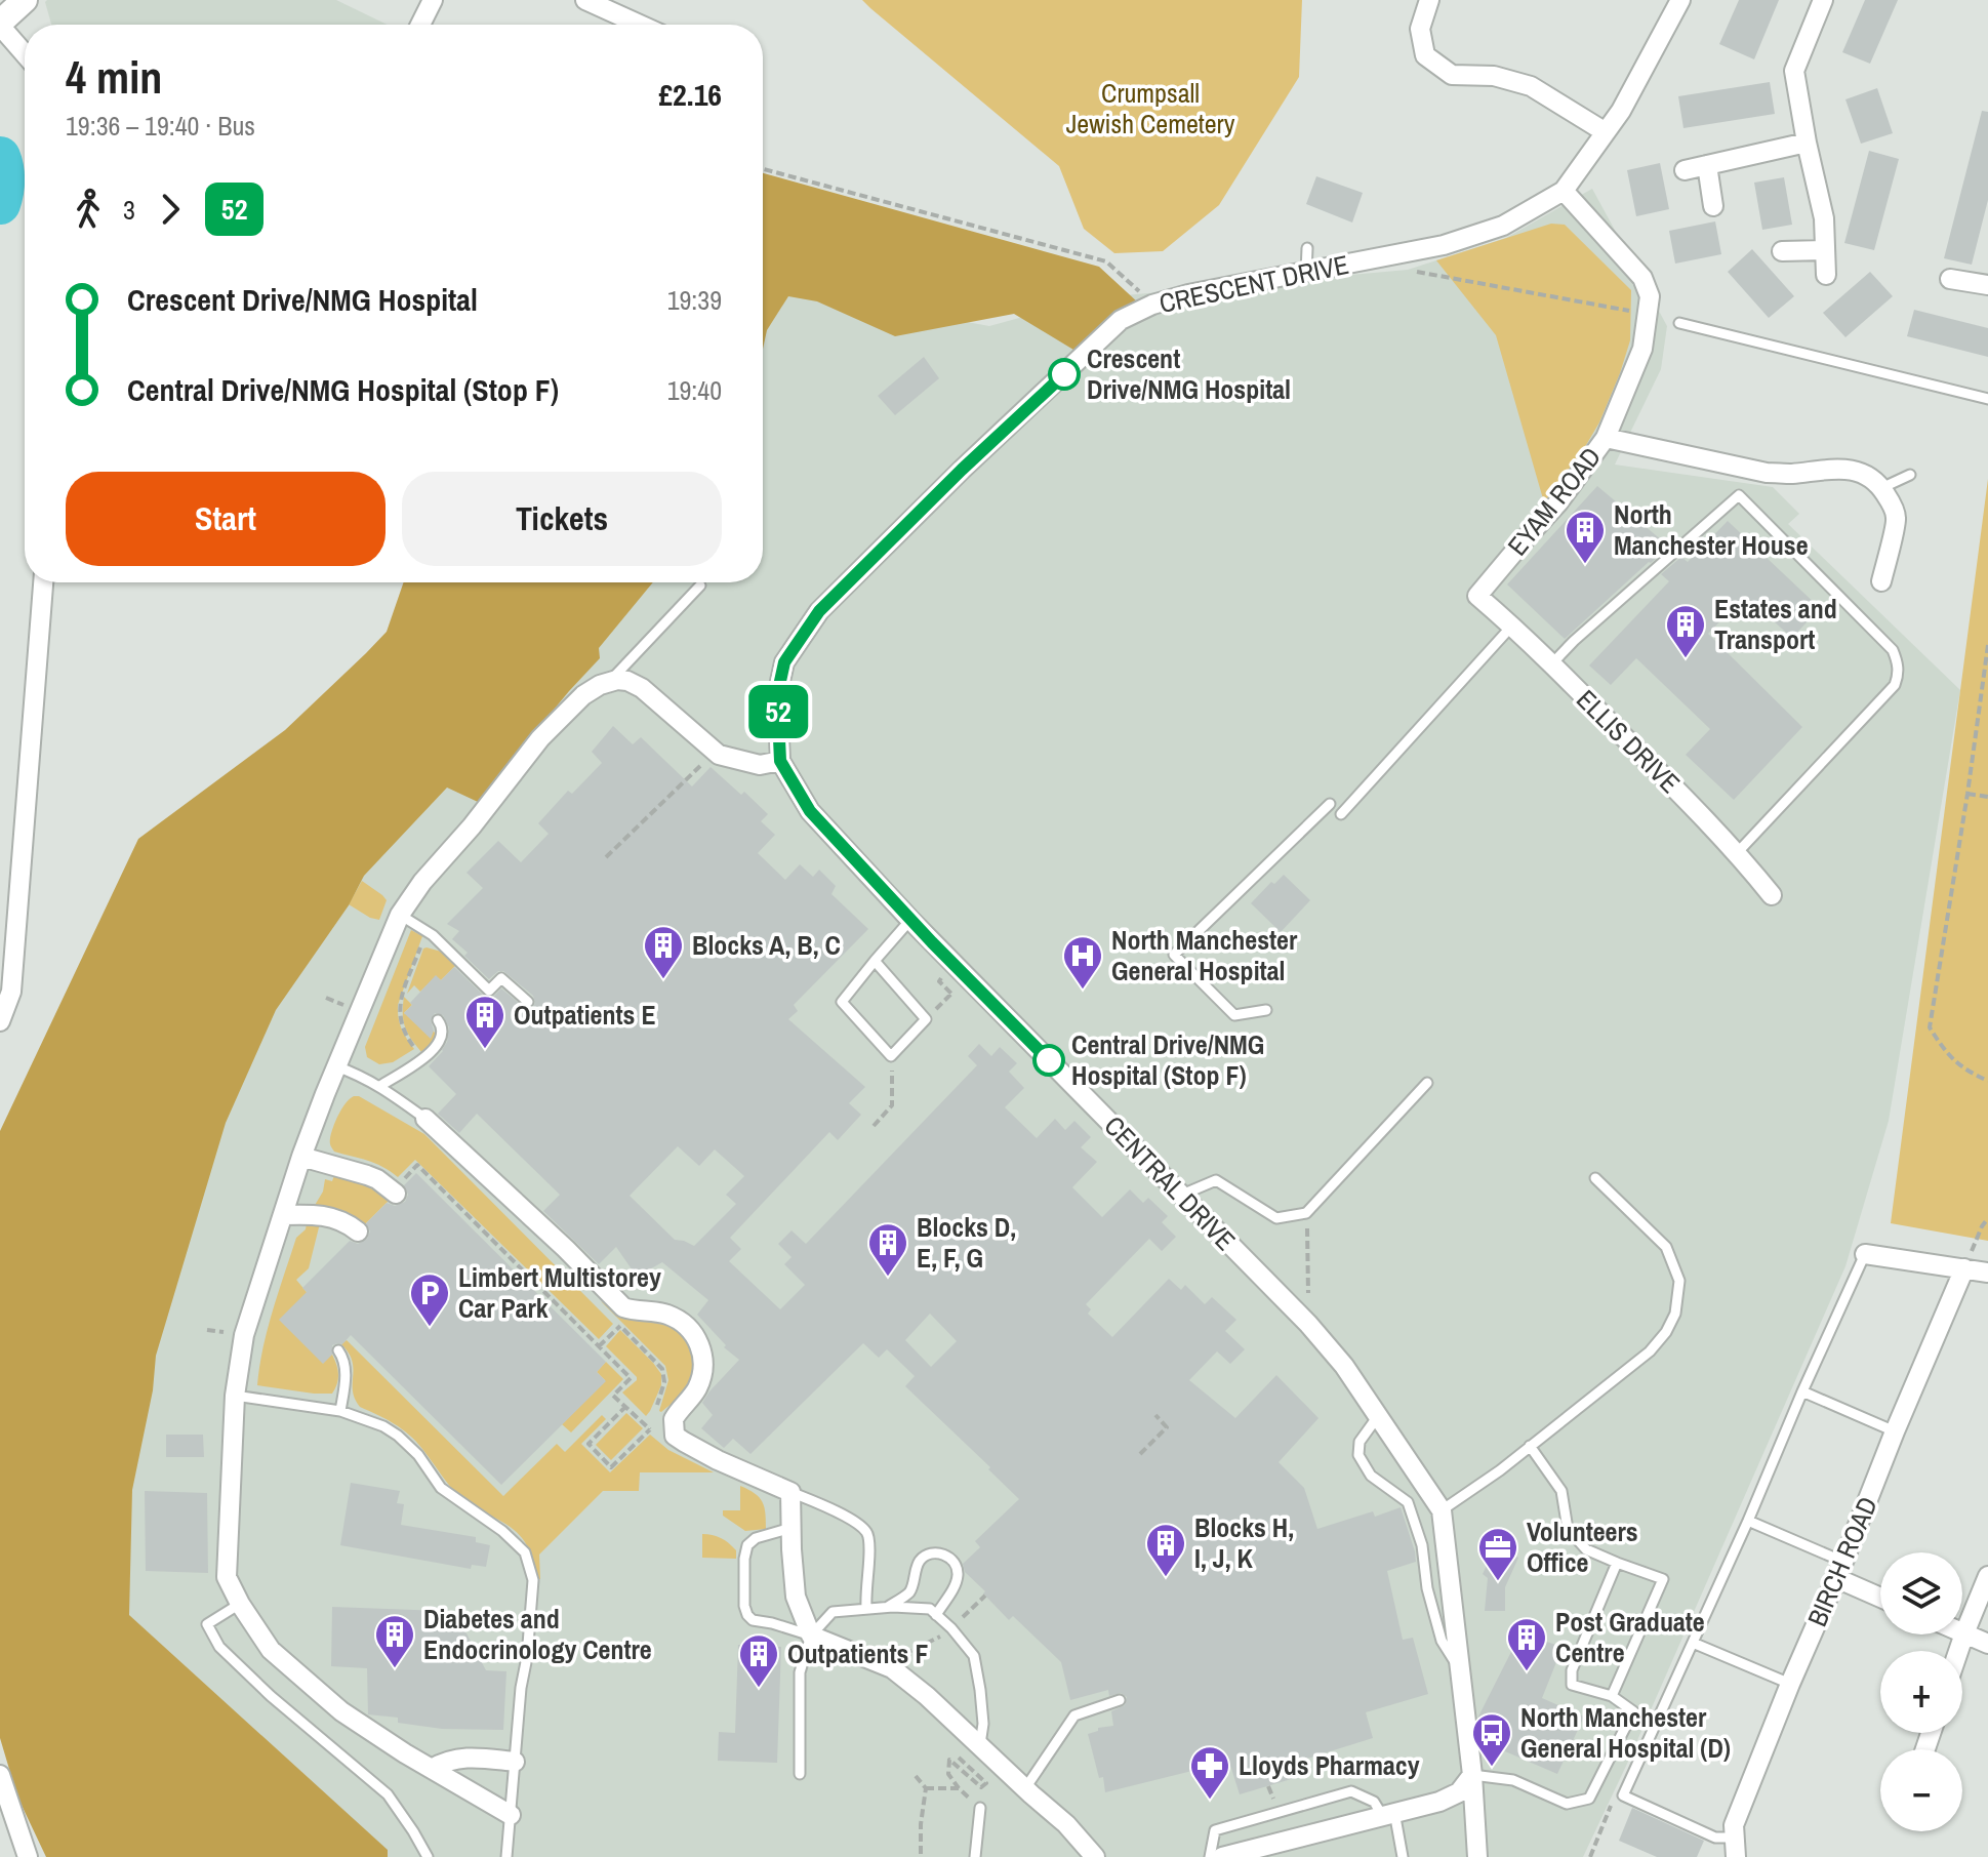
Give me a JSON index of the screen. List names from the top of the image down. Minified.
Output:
{"streets":{"street":["CRESCENT DRIVE","EYAM ROAD","ELLIS DRIVE","CENTRAL DRIVE","BIRCH ROAD"]},"crossings":[["CRESCENT DRIVE","EYAM ROAD"],["CRESCENT DRIVE","CENTRAL DRIVE"],["EYAM ROAD","ELLIS DRIVE"]],"parks":["Crumpsall Jewish Cemetery"],"places":{"other":["Crescent Drive/NMG Hospital","Central Drive/NMG Hospital (Stop F)"],"building":["North Manchester House","Estates and Transport","Blocks A, B, C","Outpatients E","Blocks D, E, F, G","Blocks H, I, J, K","Diabetes and Endocrinology Centre","Post Graduate Centre","Outpatients F"],"hospital":["North Manchester General Hospital"],"parking":["Limbert Multistorey Car Park"],"office":["Volunteers Office"],"bus stop":["North Manchester General Hospital (D)"],"pharmacy":["Lloyds Pharmacy"]},"lines":["bus line 52"],"page":{"on_map":"52","heading":["4 min","19:36 – 19:40 · Bus","£2.16"],"legs":["3","52"],"list":[{"name":"Crescent Drive/NMG Hospital","value":"19:39"},{"name":"Central Drive/NMG Hospital (Stop F)","value":"19:40"}],"buttons":["Start","Tickets"],"map_buttons":["+","−"]}}
